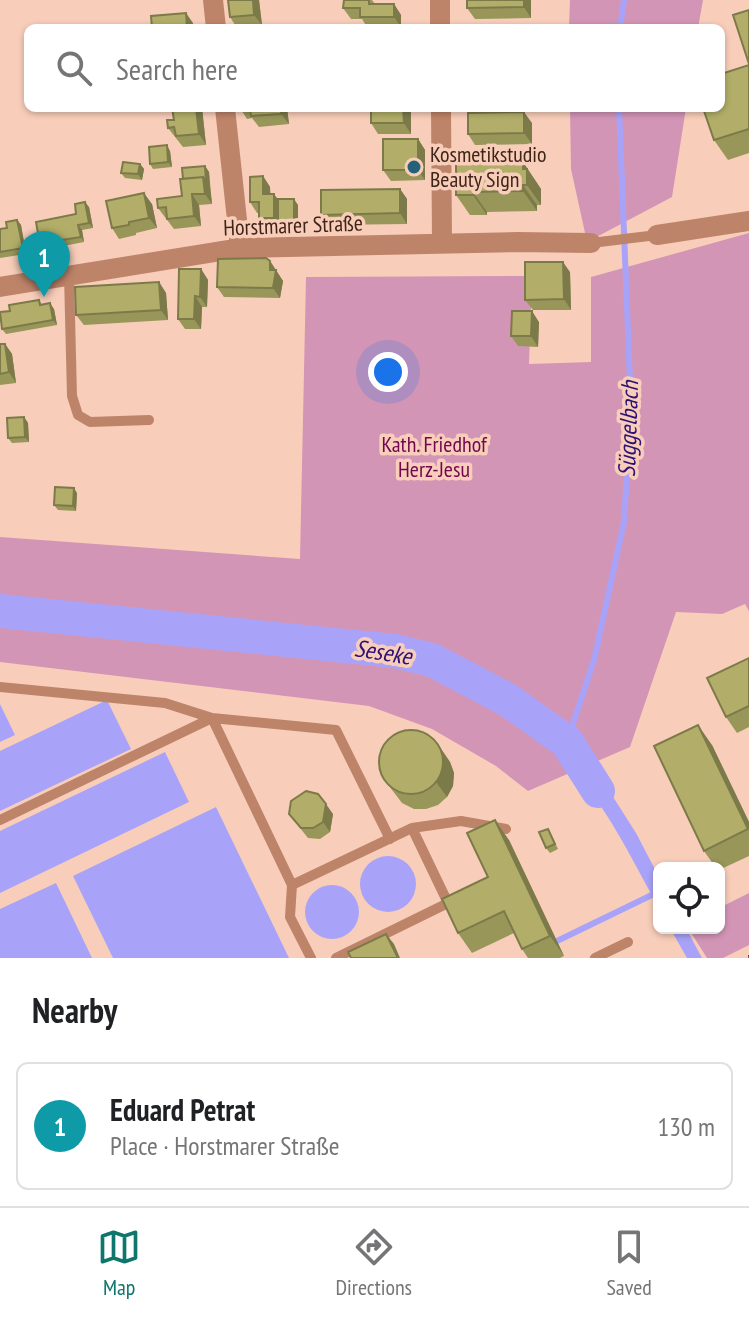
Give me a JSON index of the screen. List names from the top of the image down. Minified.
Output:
{"streets":{"street":["Horstmarer Straße"]},"water":["Süggelbach","Seseke"],"parks":["Kath. Friedhof Herz-Jesu"],"places":["Kosmetikstudio Beauty Sign"],"page":{"search":"Search here","pins":"1","heading":"Nearby","list":[{"mark":"1","name":"Eduard Petrat","note":"Place · Horstmarer Straße","value":"130 m"}],"nav":["Map","Directions","Saved"]}}
